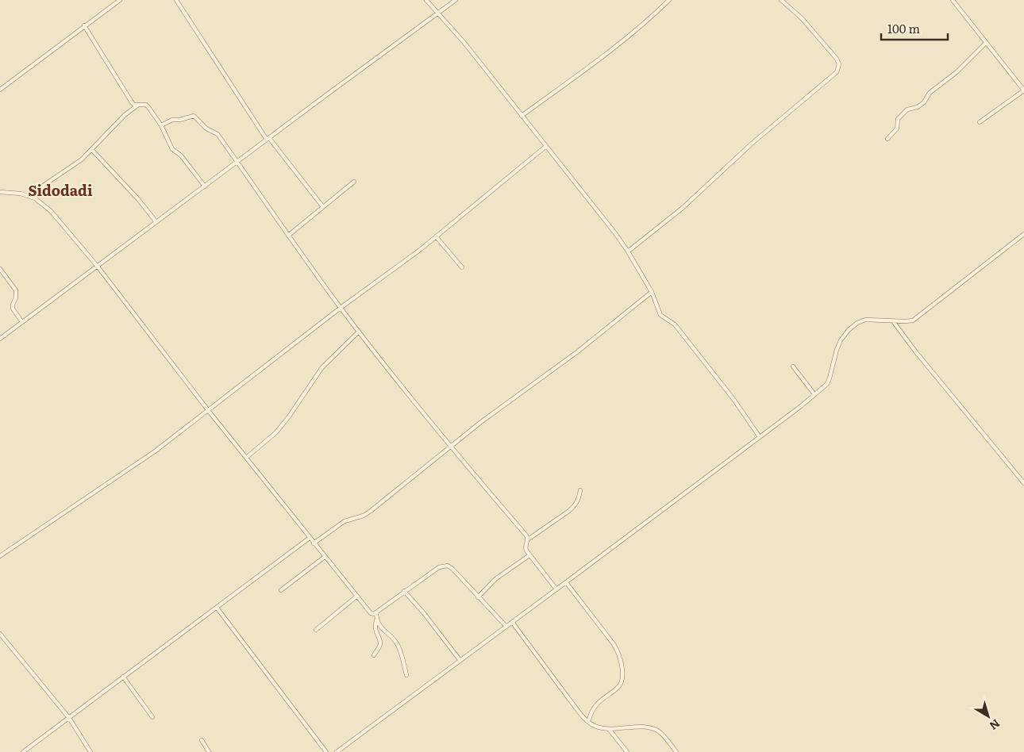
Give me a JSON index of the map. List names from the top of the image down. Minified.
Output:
{"districts":["Sidodadi"],"scale_bar":"100 m","north":"bottom right"}
